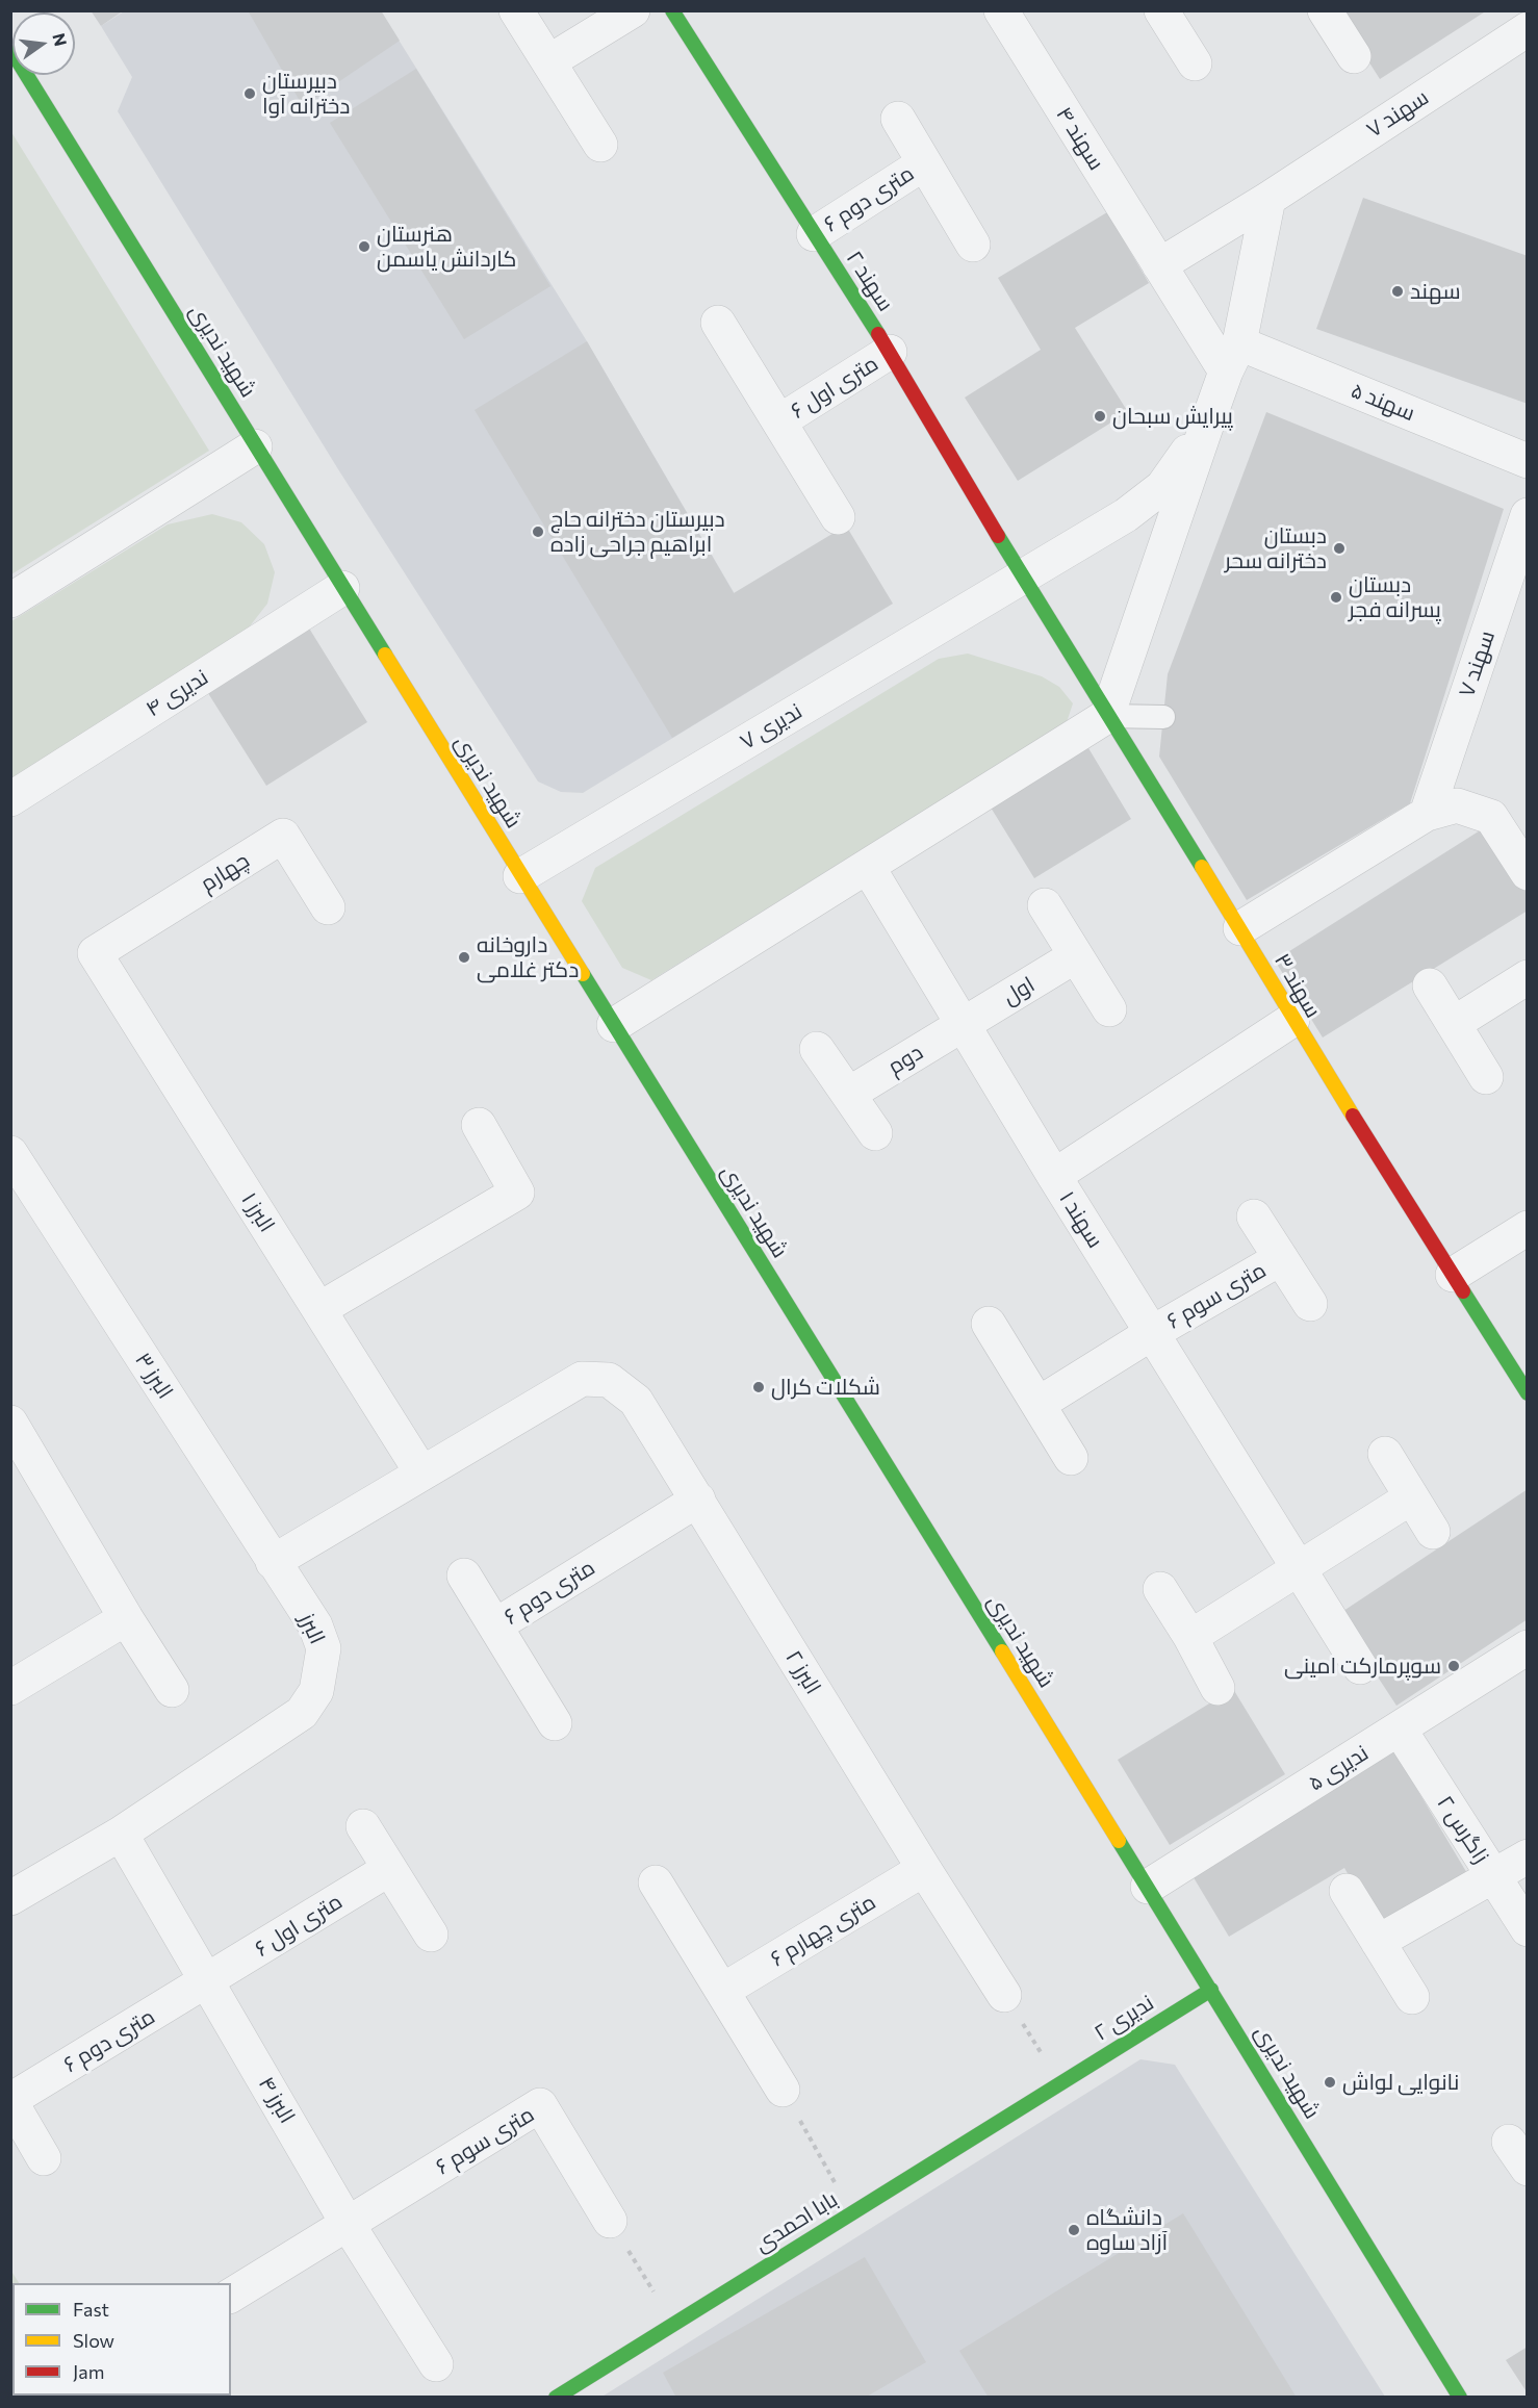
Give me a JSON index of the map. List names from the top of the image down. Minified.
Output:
{"streets":{"street":["سهند ۷","سهند ۴","۶ متری دوم","سهند ۲","شهید ندیری","۶ متری اول","سهند ۵","ندیری ۴","ندیری ۷","چهارم","سهند ۳","اول","دوم","البرز ۱","سهند ۱","۶ متری سوم","البرز ۳","البرز","البرز ۲","ندیری ۵","زاگرس ۲","۶ متری چهارم","ندیری ۲","البرز ۴","بابا احمدی"]},"crossings":[["سهند ۴","سهند ۵"],["۶ متری دوم","سهند ۲"],["۶ متری دوم","۶ متری اول"],["۶ متری دوم","البرز ۲"],["۶ متری دوم","البرز ۴"],["سهند ۲","۶ متری اول"],["سهند ۲","ندیری ۷"],["سهند ۲","سهند ۳"],["شهید ندیری","ندیری ۴"],["شهید ندیری","ندیری ۷"],["شهید ندیری","ندیری ۵"],["شهید ندیری","ندیری ۲"],["۶ متری اول","البرز ۴"],["چهارم","البرز ۱"],["اول","دوم"],["اول","سهند ۱"],["دوم","سهند ۱"],["البرز ۱","البرز ۲"],["سهند ۱","۶ متری سوم"],["۶ متری سوم","البرز ۴"],["البرز ۳","البرز"],["البرز","البرز ۴"],["البرز ۲","۶ متری چهارم"],["ندیری ۵","زاگرس ۲"],["ندیری ۲","بابا احمدی"]],"places":["دبیرستان دخترانه آوا","هنرستان کاردانش یاسمن","سهند","پیرایش سبحان","دبیرستان دخترانه حاج ابراهیم جراحی زاده","دبستان دخترانه سحر","دبستان پسرانه فجر","داروخانه دکتر غلامی","شکلات کرال","سوپرمارکت امینی","نانوایی لواش","دانشگاه آزاد ساوه"],"legend":["Fast","Slow","Jam"],"north":"right"}
